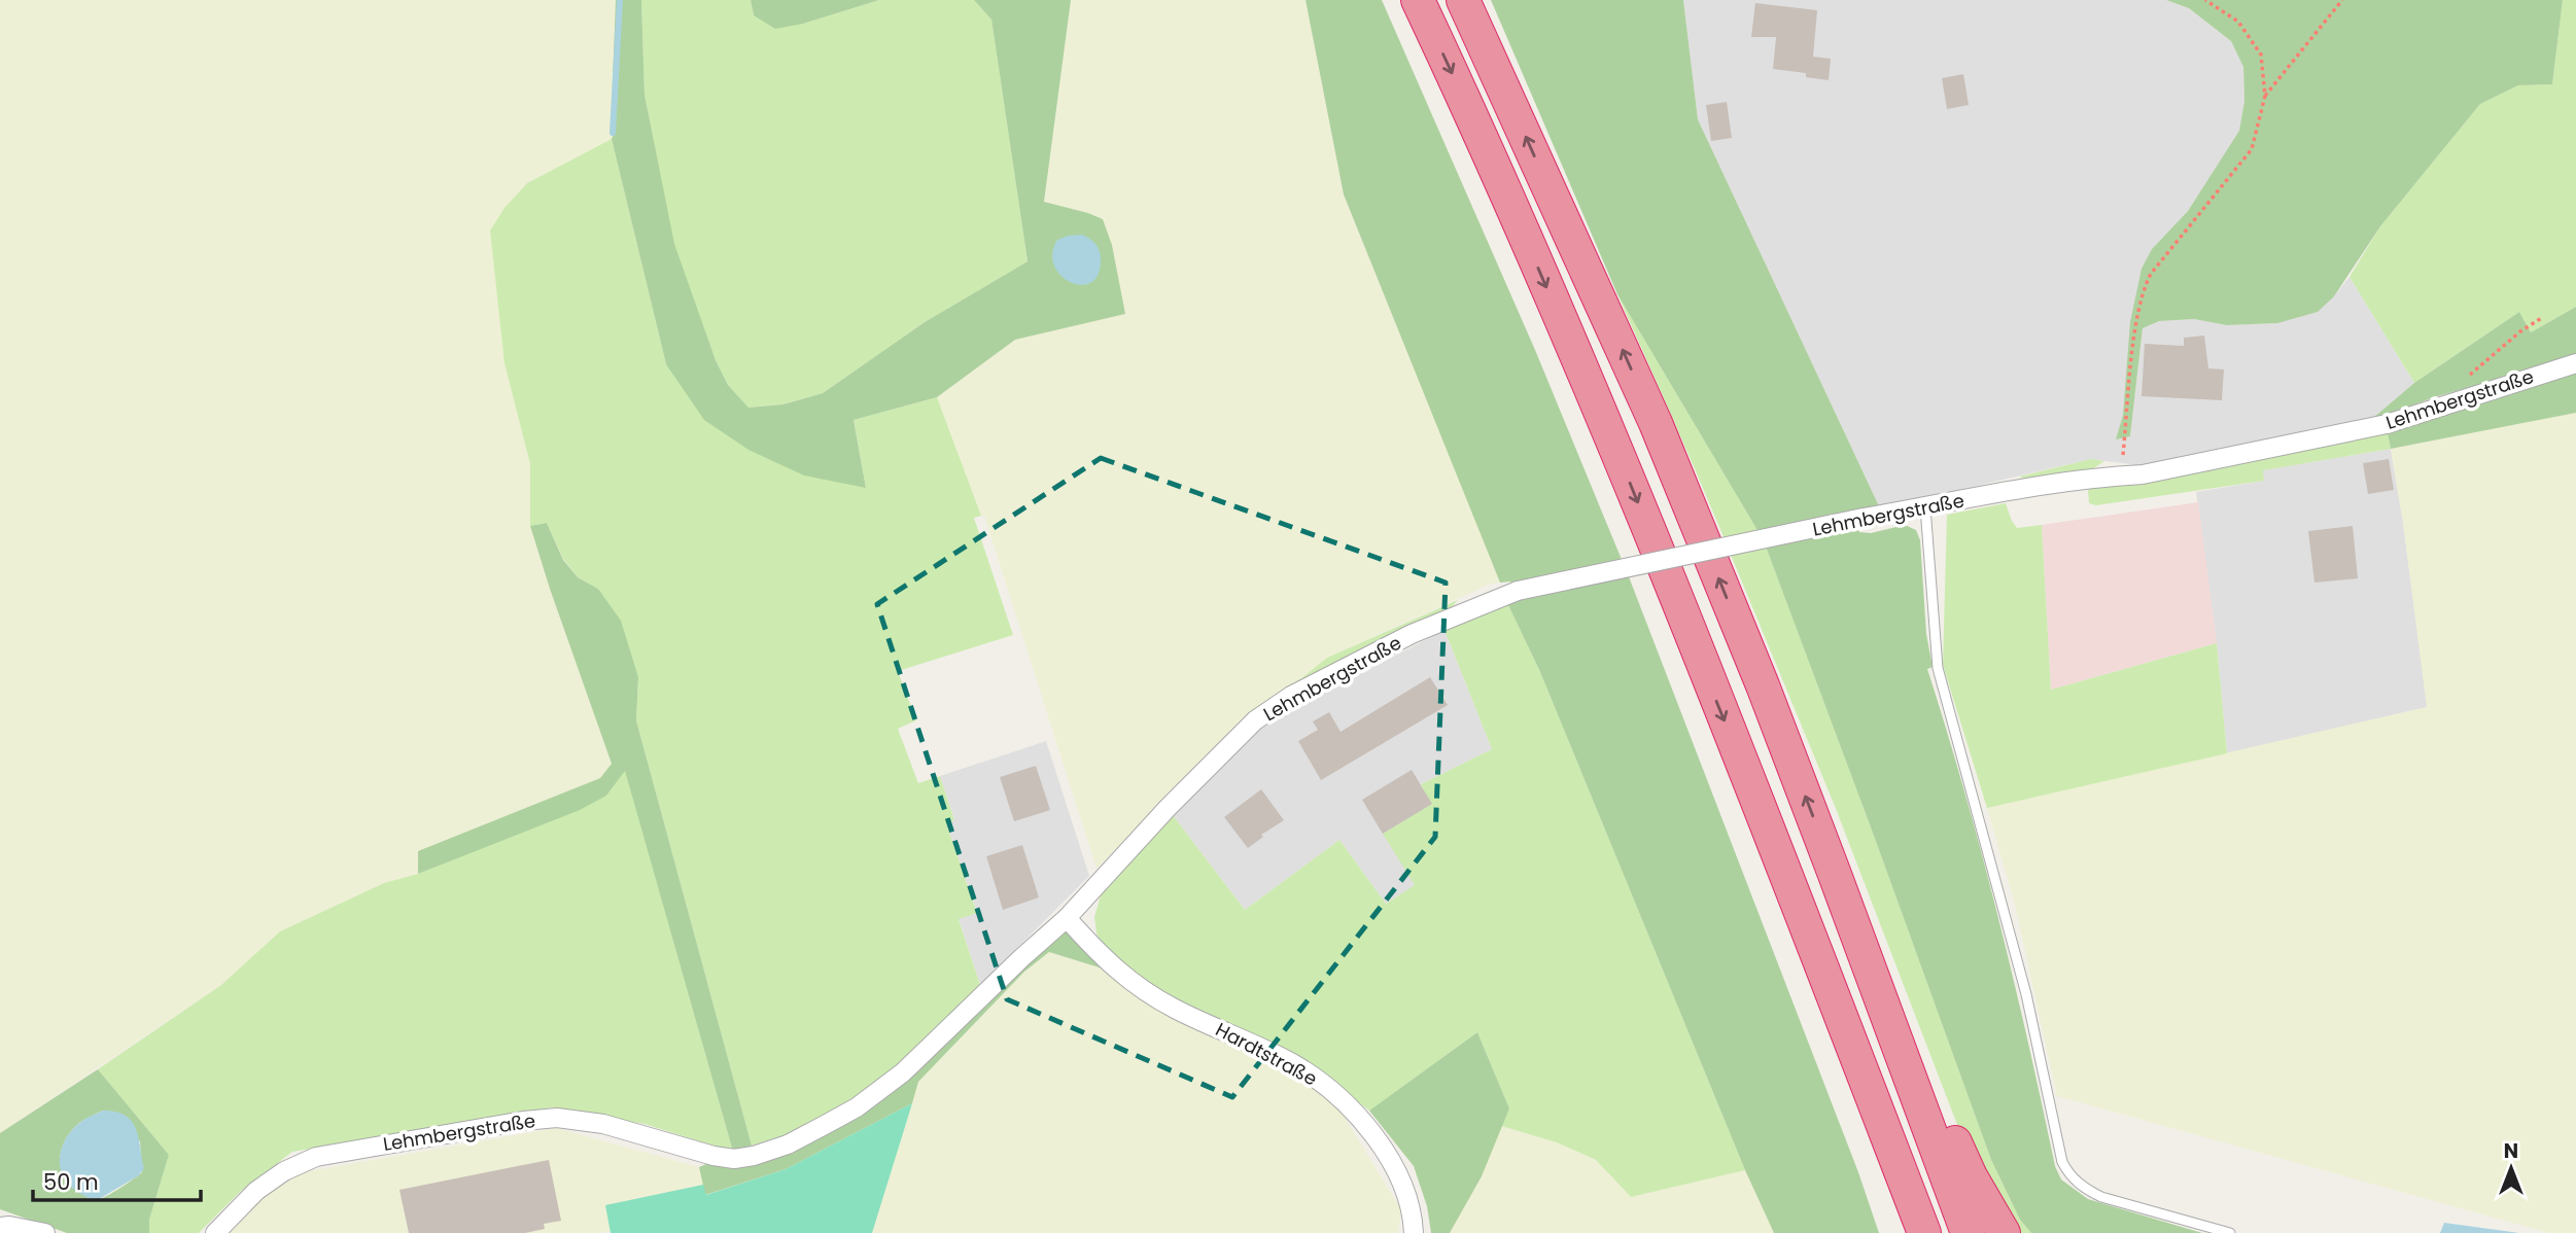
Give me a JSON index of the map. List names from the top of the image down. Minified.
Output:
{"streets":{"street":["Lehmbergstraße","Hardtstraße"]},"crossings":[["Lehmbergstraße","Hardtstraße"]],"scale_bar":"50 m","north":"top"}
